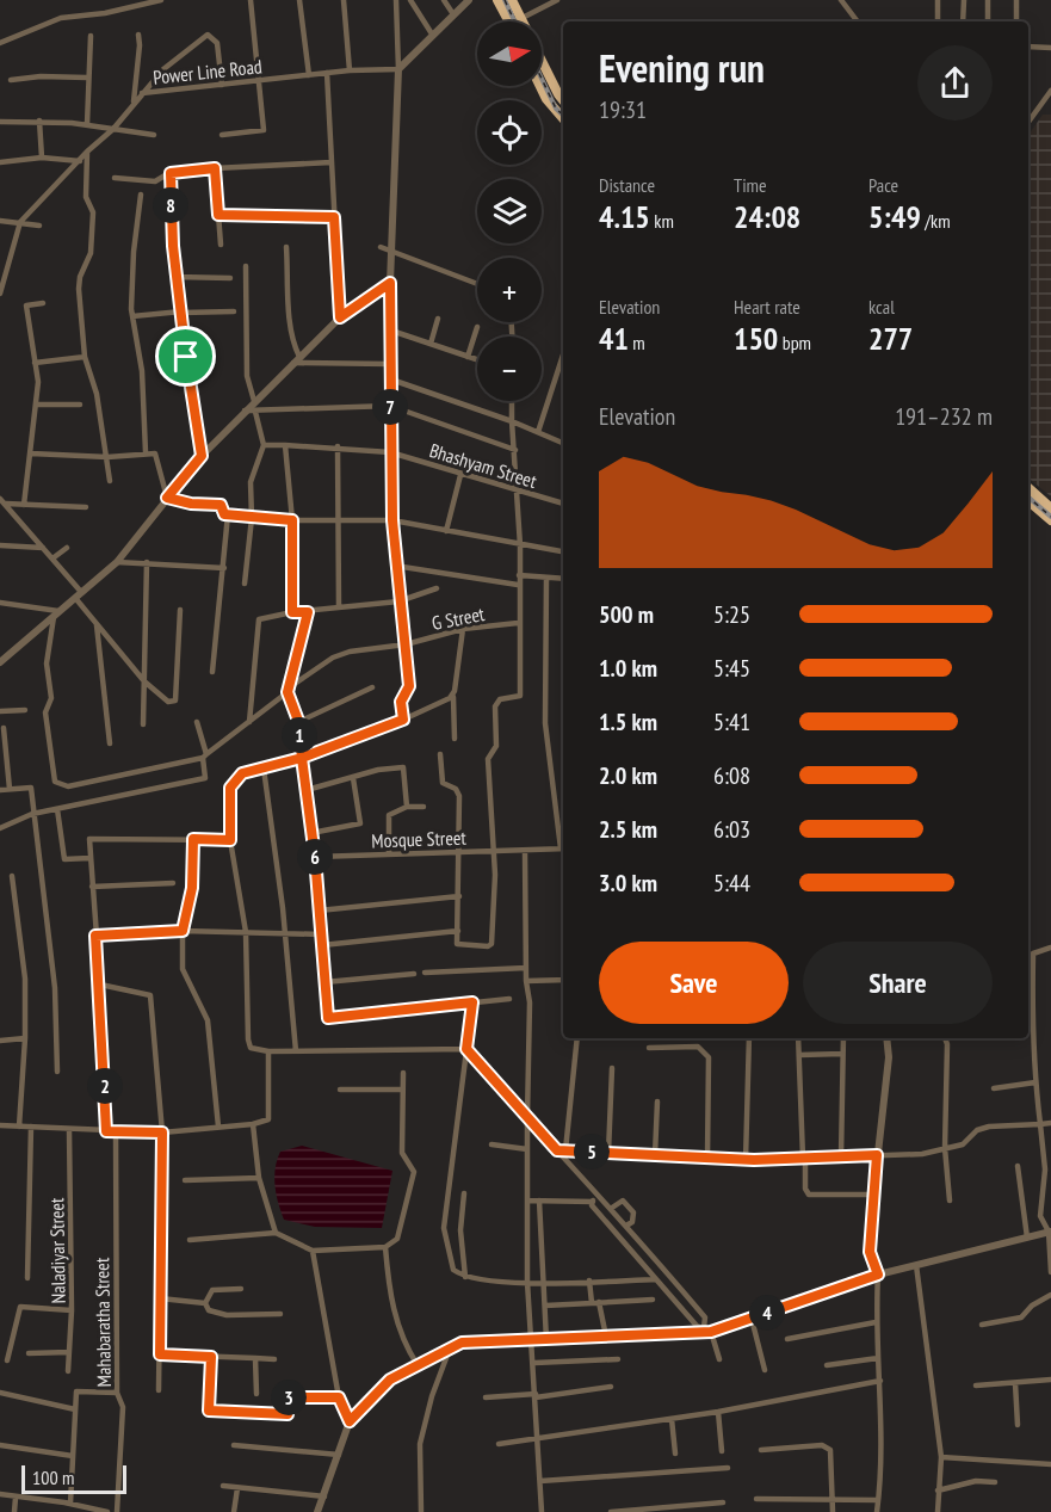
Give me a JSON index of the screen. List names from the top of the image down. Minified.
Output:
{"streets":{"street":["Power Line Road","Bhashyam Street","G Street","Mosque Street","Naladiyar Street","Mahabaratha Street"]},"scale_bar":"100 m","north":"right","page":{"map_buttons":["+","−"],"heading":["Evening run","19:31"],"stats":[["Distance","4.15 km"],["Time","24:08"],["Pace","5:49 /km"],["Elevation","41 m"],["Heart rate","150 bpm"],["kcal","277"]],"pins":["8","7","1","6","2","5","4","3"],"chart":["Elevation","191–232 m"],"list":[{"name":"500 m","note":"5:25"},{"name":"1.0 km","note":"5:45"},{"name":"1.5 km","note":"5:41"},{"name":"2.0 km","note":"6:08"},{"name":"2.5 km","note":"6:03"},{"name":"3.0 km","note":"5:44"}],"buttons":["Save","Share"],"scale":"100 m"}}
